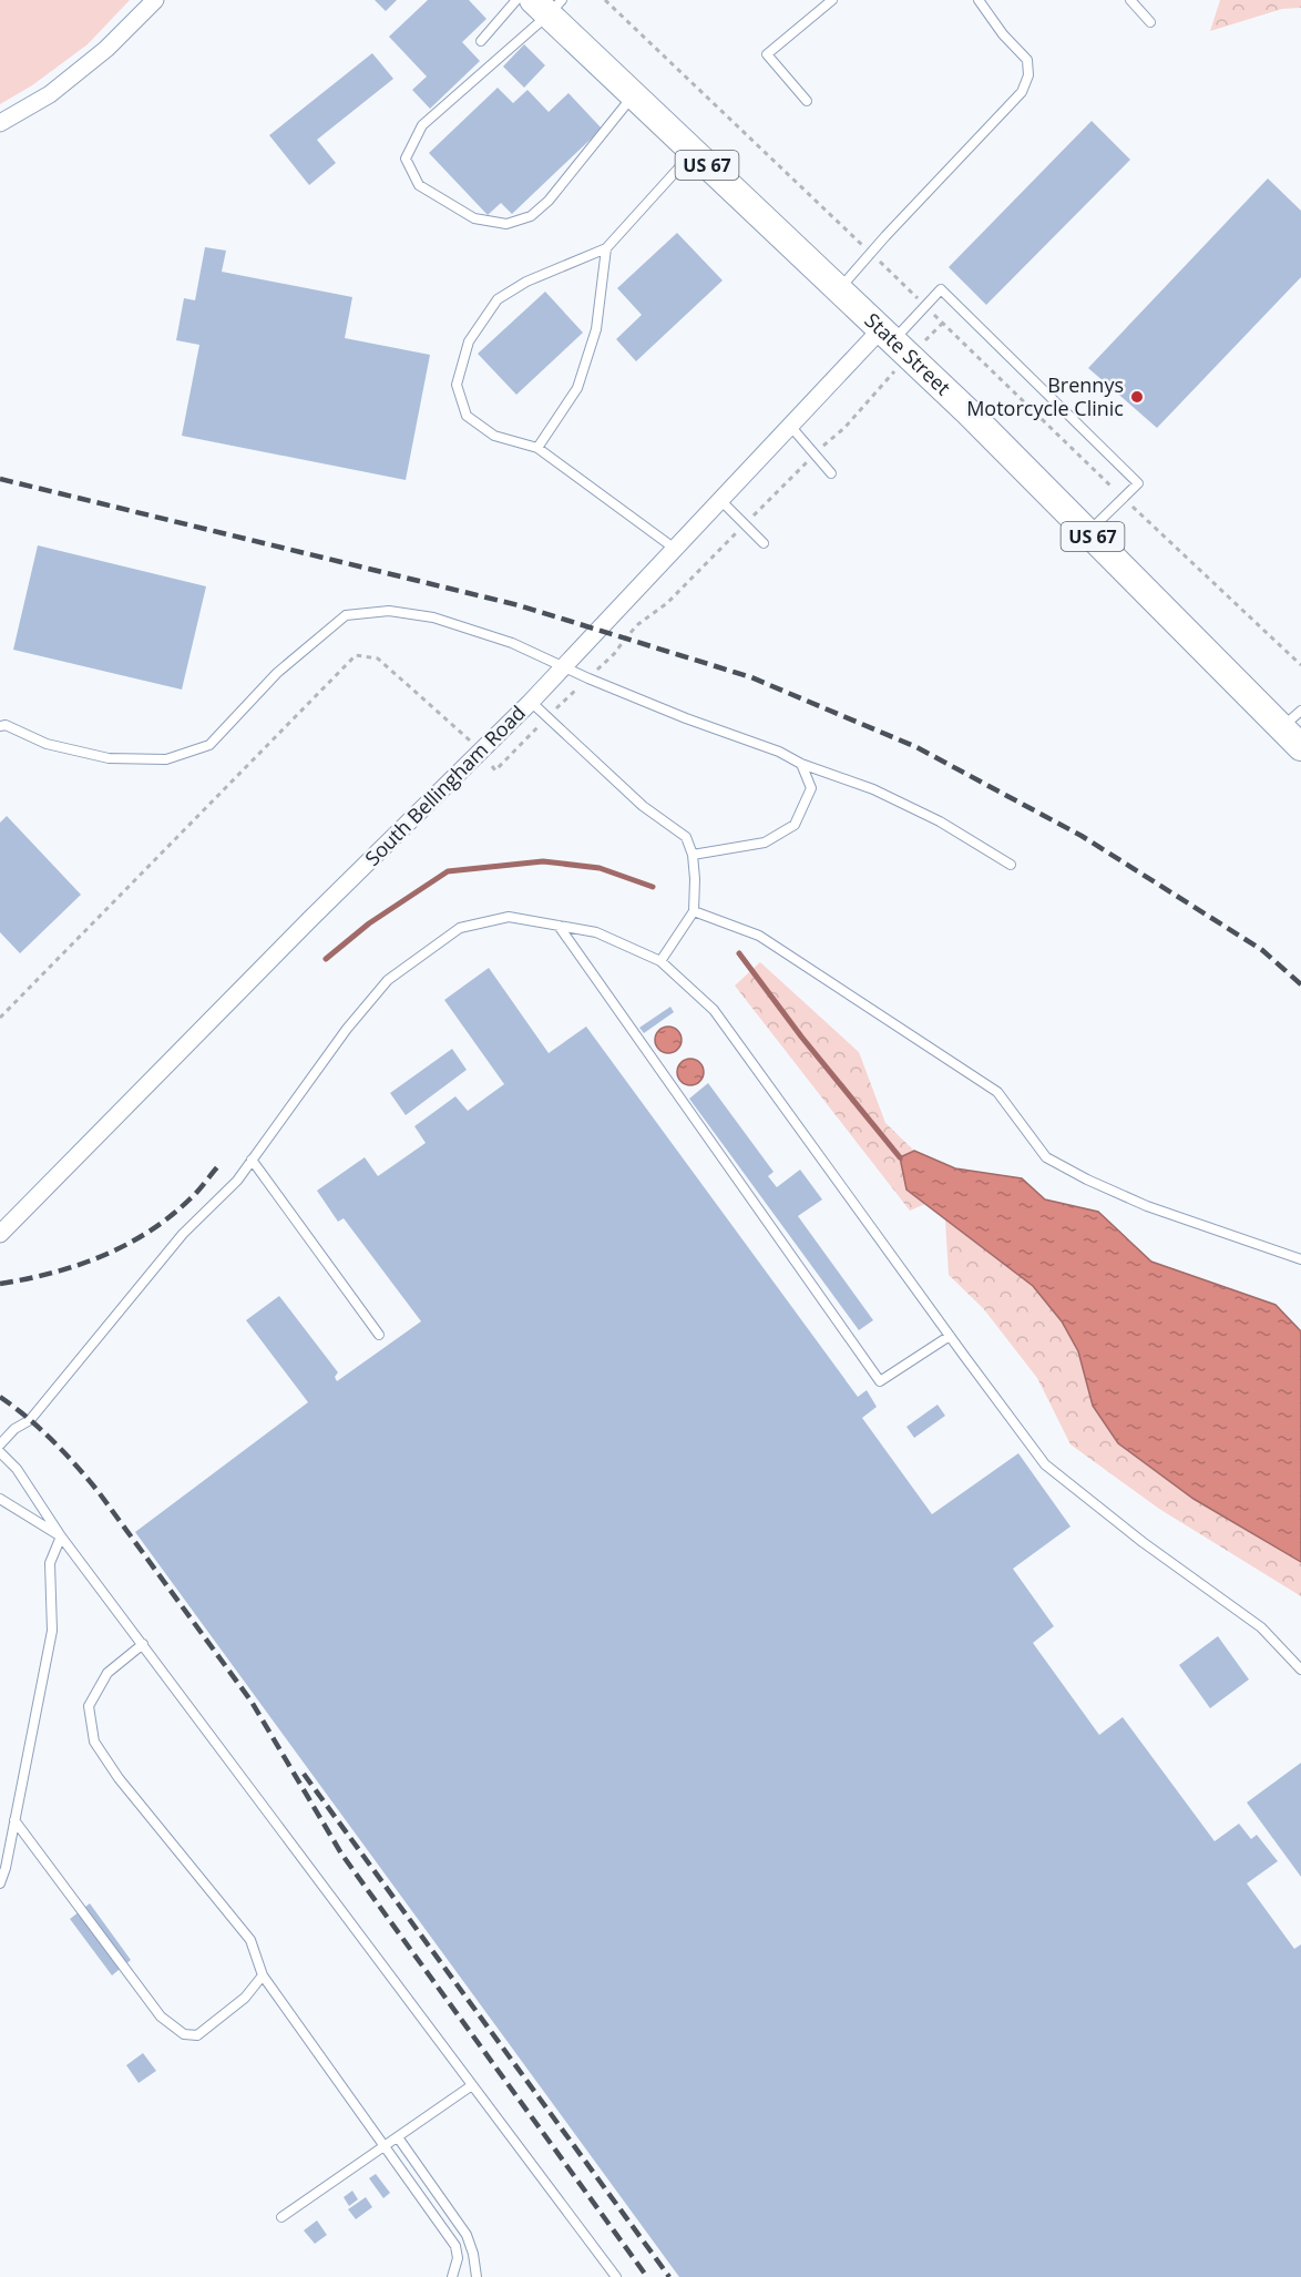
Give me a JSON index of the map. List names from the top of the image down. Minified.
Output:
{"streets":{"main road":["US 67","State Street"],"street":["South Bellingham Road"]},"crossings":[["State Street","South Bellingham Road"]],"places":["Brennys Motorcycle Clinic"]}
